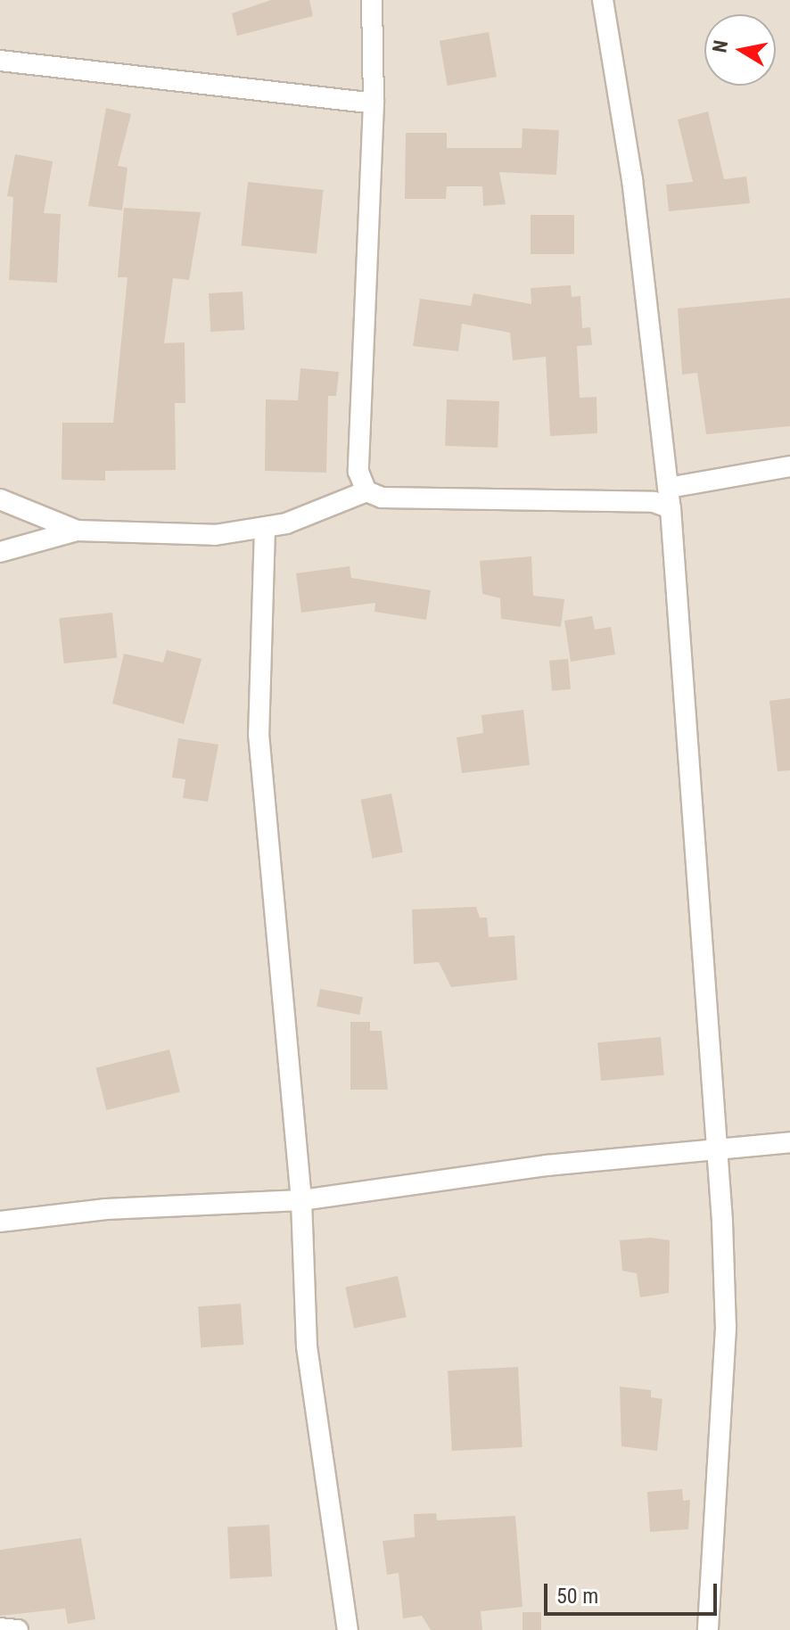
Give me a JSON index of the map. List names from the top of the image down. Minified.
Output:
{"scale_bar":"50 m","north":"left"}
